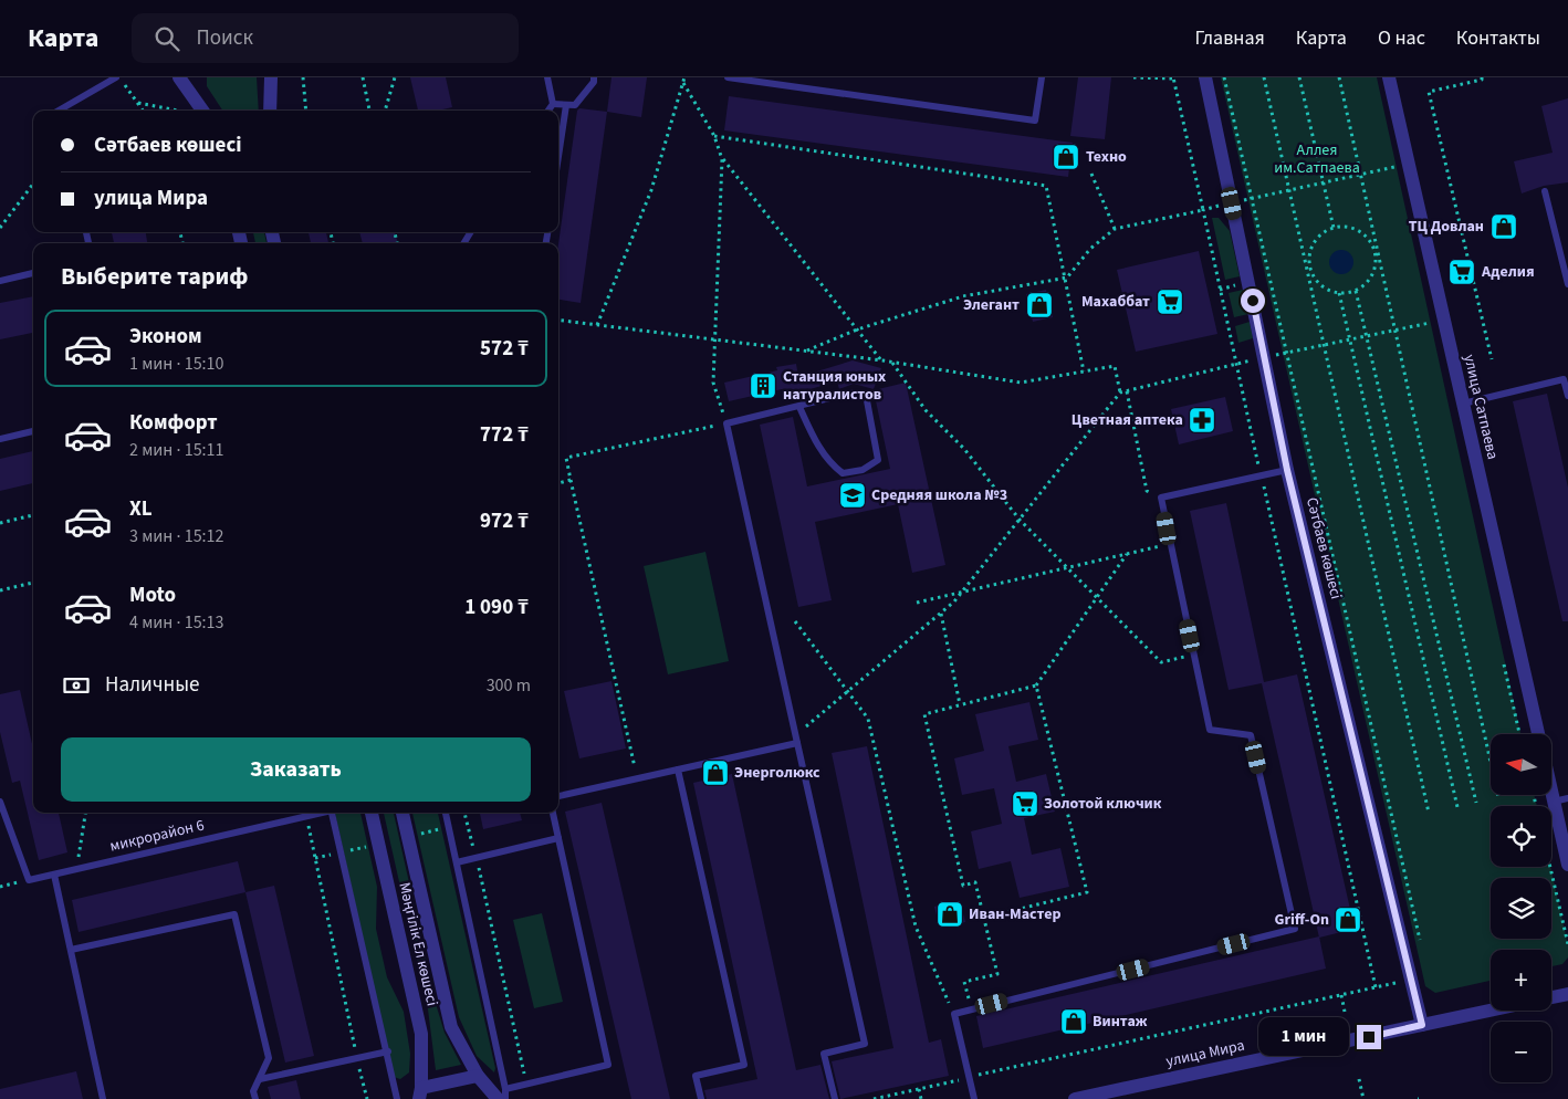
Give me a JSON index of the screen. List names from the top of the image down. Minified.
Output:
{"streets":{"street":["улица Сатпаева","Сәтбаев көшесі","Мәңгілік Ел көшесі","улица Мира"],"lane":["микрорайон 6"]},"crossings":[["Сәтбаев көшесі","улица Мира"]],"parks":["Аллея им.Сатпаева"],"places":{"shop":["Техно","ТЦ Довлан","Элегант","Энерголюкс","Иван-Мастер","Griff-On","Винтаж"],"supermarket":["Аделия","Махаббат","Золотой ключик"],"building":["Станция юных натуралистов"],"pharmacy":["Цветная аптека"],"school or university":["Средняя школа №3"]},"north":"left","page":{"header":"Карта","search":"Поиск","nav":["Главная","Карта","О нас","Контакты"],"banner":["Сәтбаев көшесі","улица Мира"],"heading":"Выберите тариф","list":[{"name":"Эконом","note":"1 мин · 15:10","value":"572 ₸"},{"name":"Комфорт","note":"2 мин · 15:11","value":"772 ₸"},{"name":"XL","note":"3 мин · 15:12","value":"972 ₸"},{"name":"Moto","note":"4 мин · 15:13","value":"1 090 ₸"}],"pay":["Наличные","300 m"],"buttons":"Заказать","map_buttons":["+","−"],"bubble":"1 мин"}}
